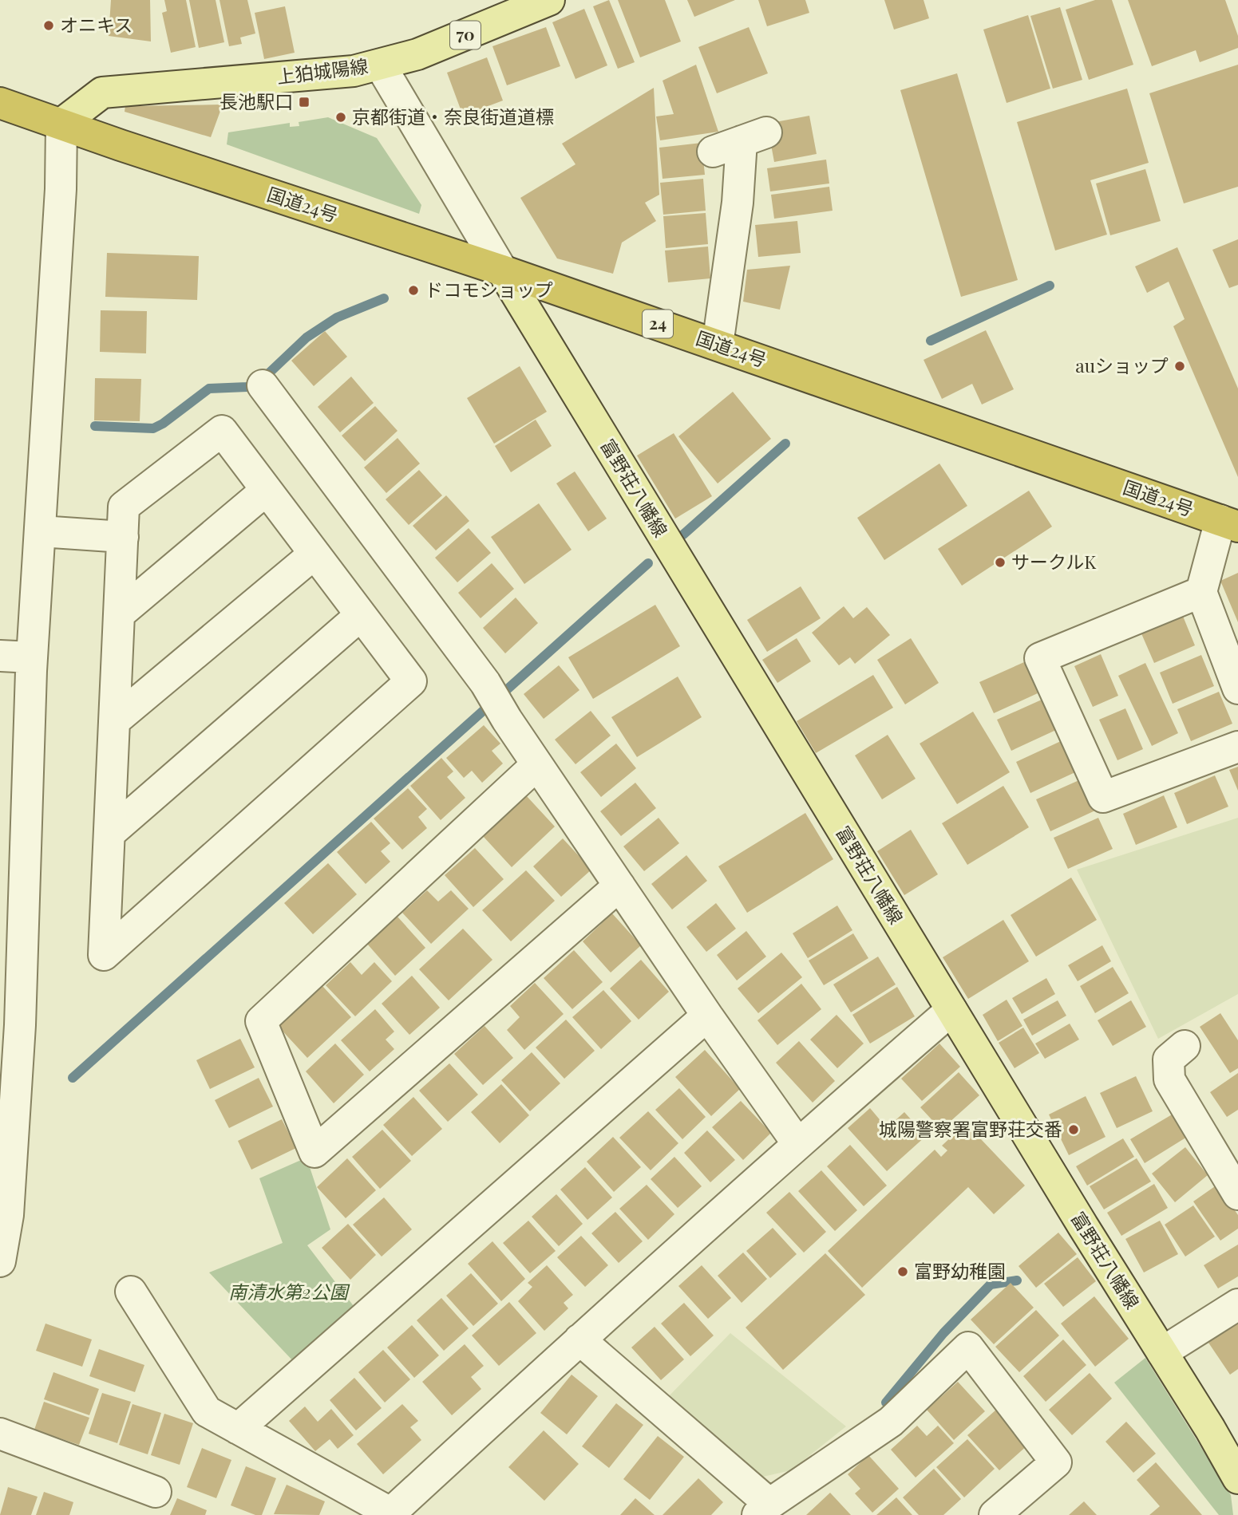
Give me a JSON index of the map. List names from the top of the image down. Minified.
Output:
{"streets":{"highway":["国道24号","24"],"main road":["70","上狛城陽線","富野荘八幡線"]},"crossings":[["上狛城陽線","国道24号"],["国道24号","富野荘八幡線"]],"parks":["南清水第2公園"],"places":{"other":["オニキス","京都街道・奈良街道道標","ドコモショップ","auショップ","サークルK","城陽警察署富野荘交番","富野幼稚園"],"transit":["長池駅口"]}}
